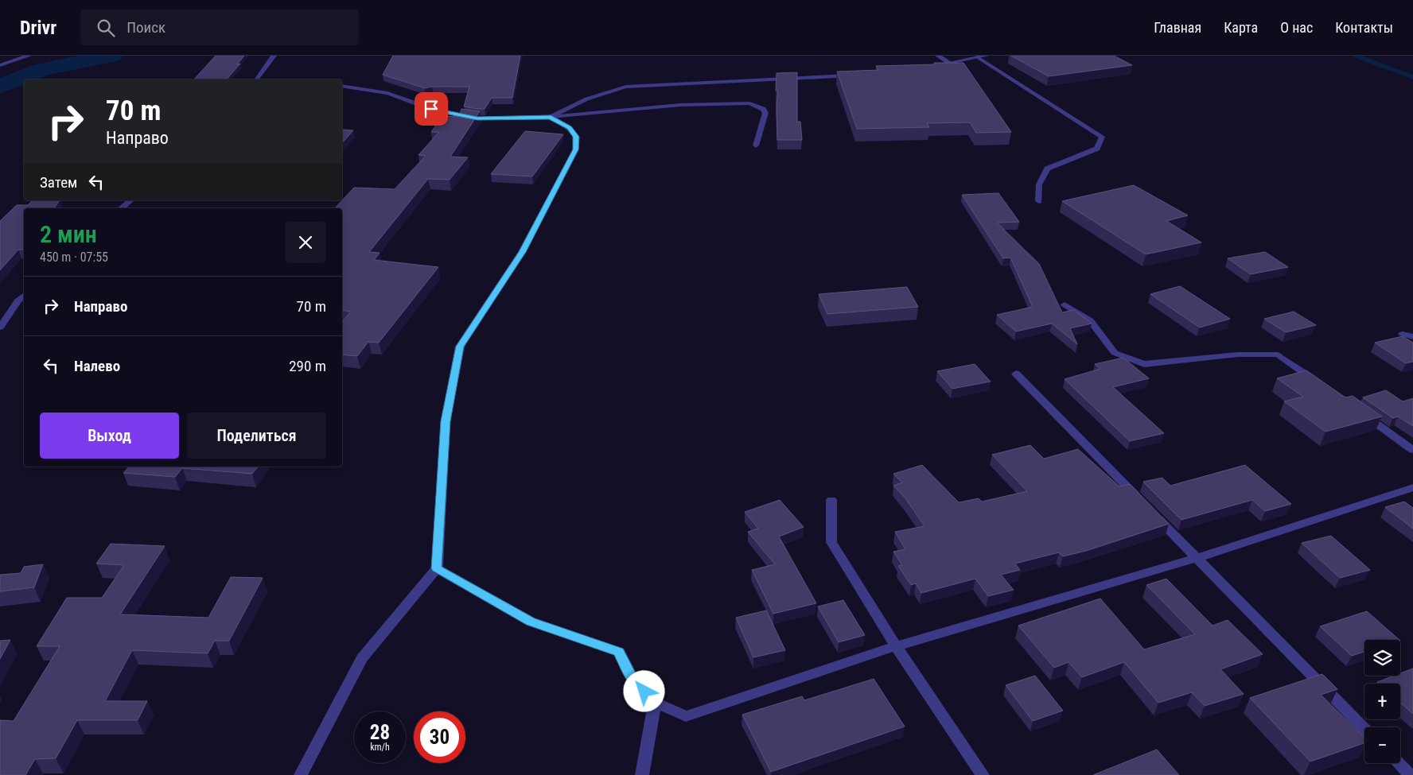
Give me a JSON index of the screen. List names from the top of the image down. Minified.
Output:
{"page":{"header":"Drivr","search":"Поиск","nav":["Главная","Карта","О нас","Контакты"],"turn":["70 m","Направо"],"then":"Затем","heading":["2 мин","450 m · 07:55"],"list":[{"name":"Направо","value":"70 m"},{"name":"Налево","value":"290 m"}],"buttons":["Выход","Поделиться"],"map_buttons":["+","−"],"speed":"28 km/h","limit":"30"}}
